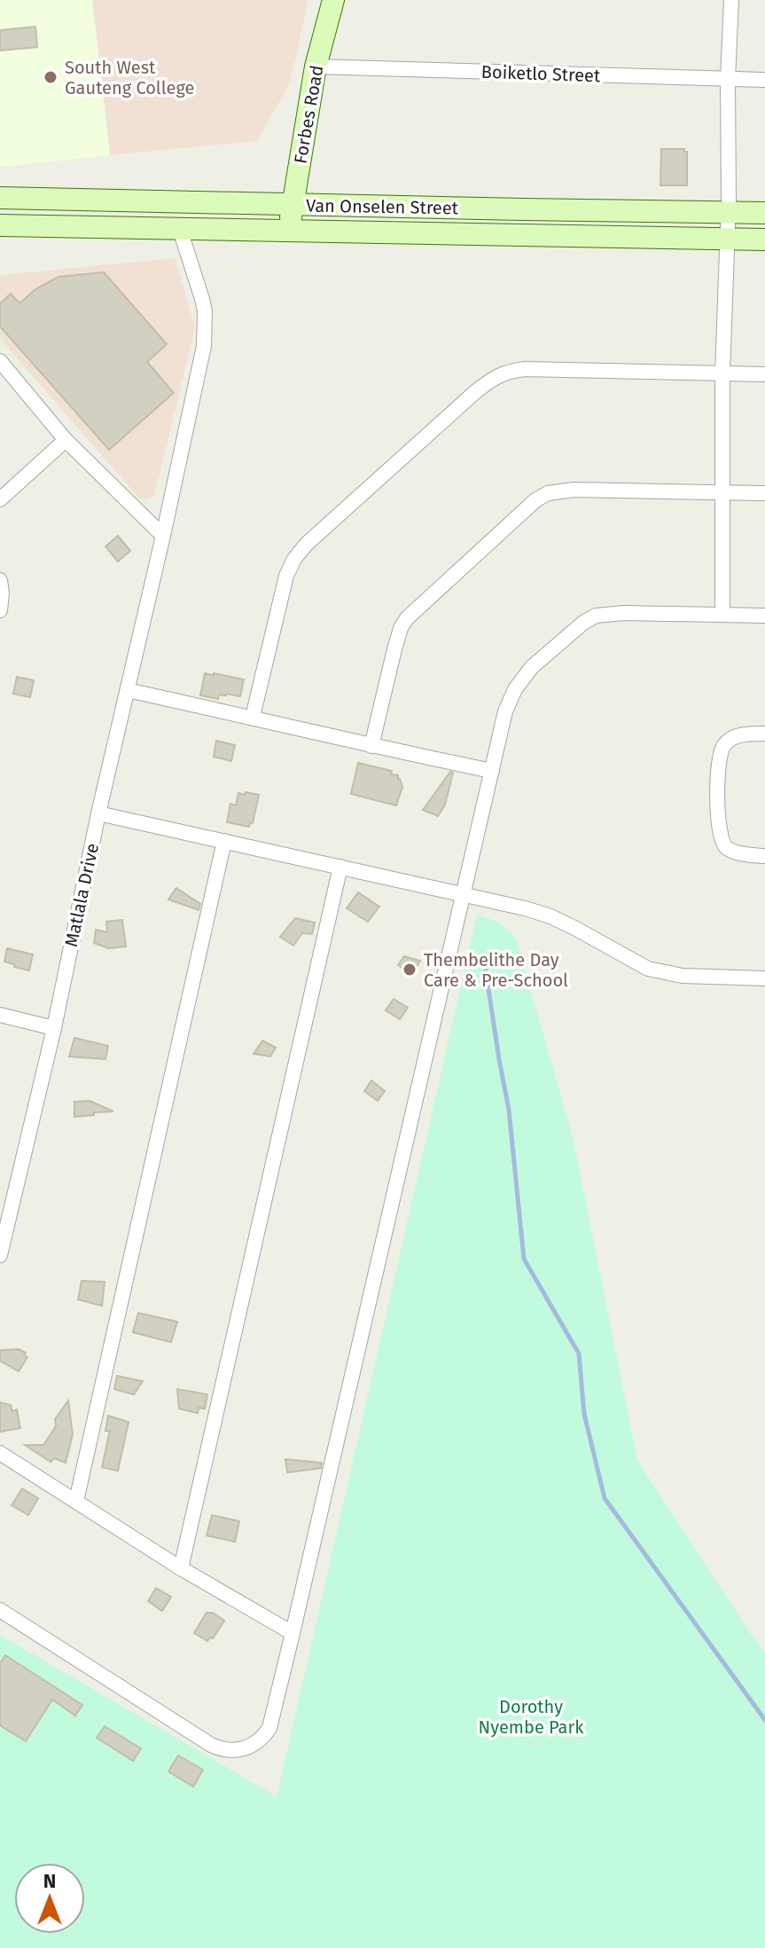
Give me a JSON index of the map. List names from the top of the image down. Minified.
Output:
{"streets":{"main road":["Forbes Road","Van Onselen Street"],"street":["Boiketlo Street","Matlala Drive"]},"crossings":[["Boiketlo Street","Forbes Road"],["Forbes Road","Van Onselen Street"],["Van Onselen Street","Matlala Drive"]],"parks":["Dorothy Nyembe Park"],"places":["South West Gauteng College","Thembelithe Day Care & Pre-School"],"north":"top"}
